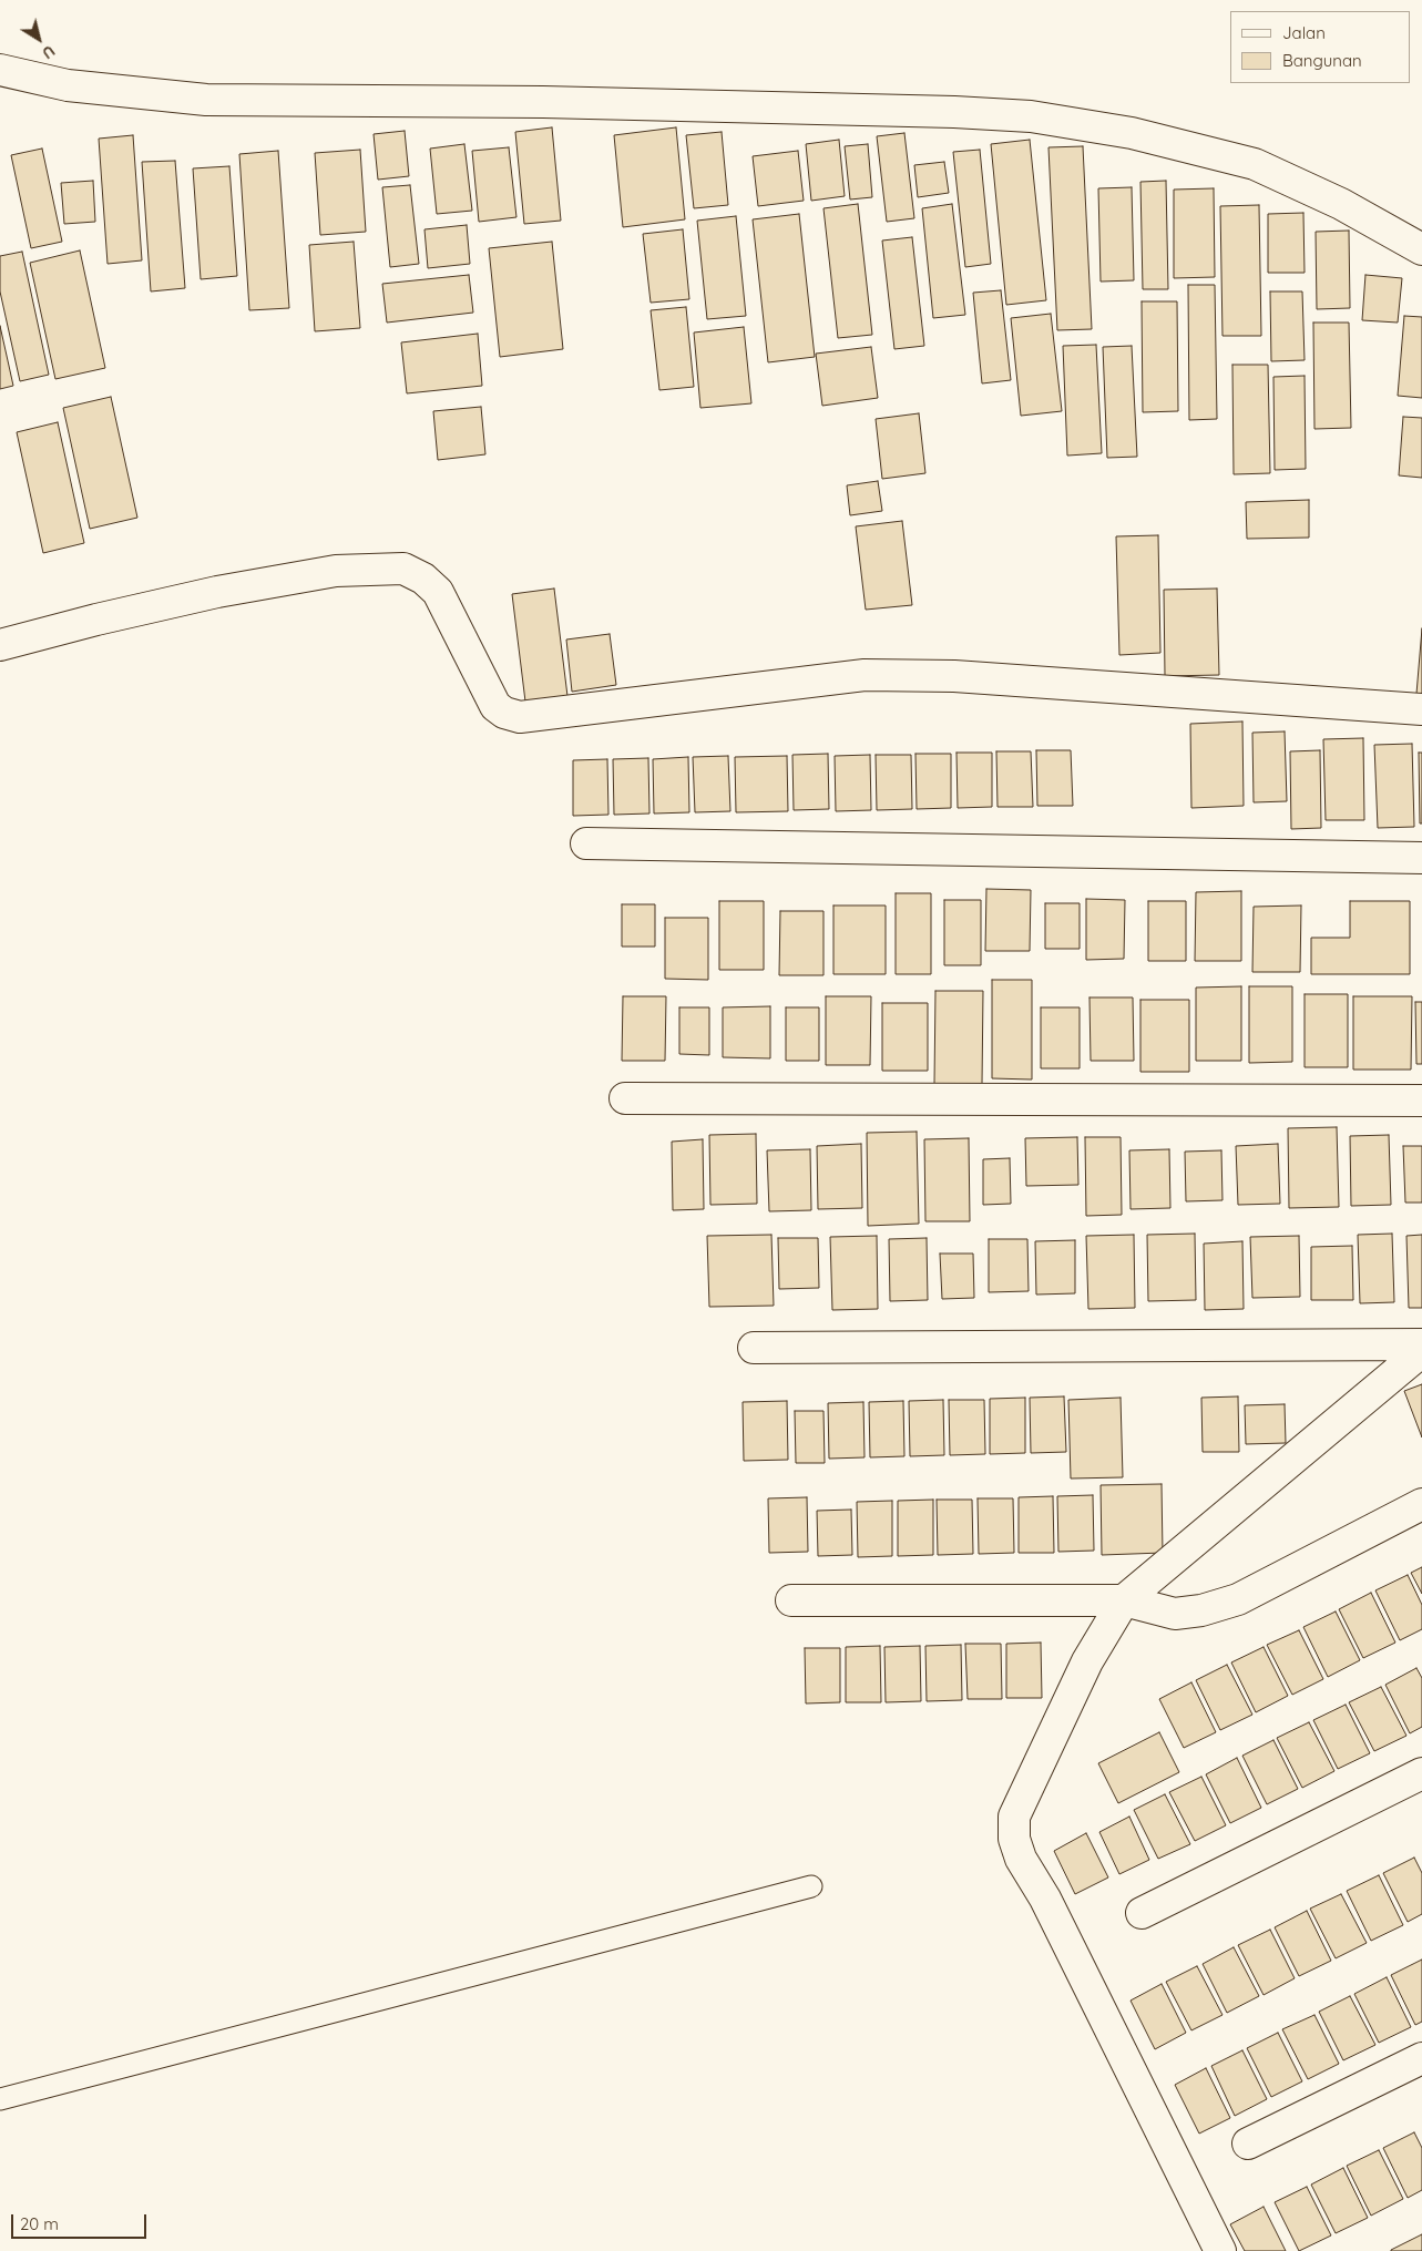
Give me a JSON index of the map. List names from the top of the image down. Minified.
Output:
{"legend":["Jalan","Bangunan"],"scale_bar":"20 m","north":"bottom right"}
